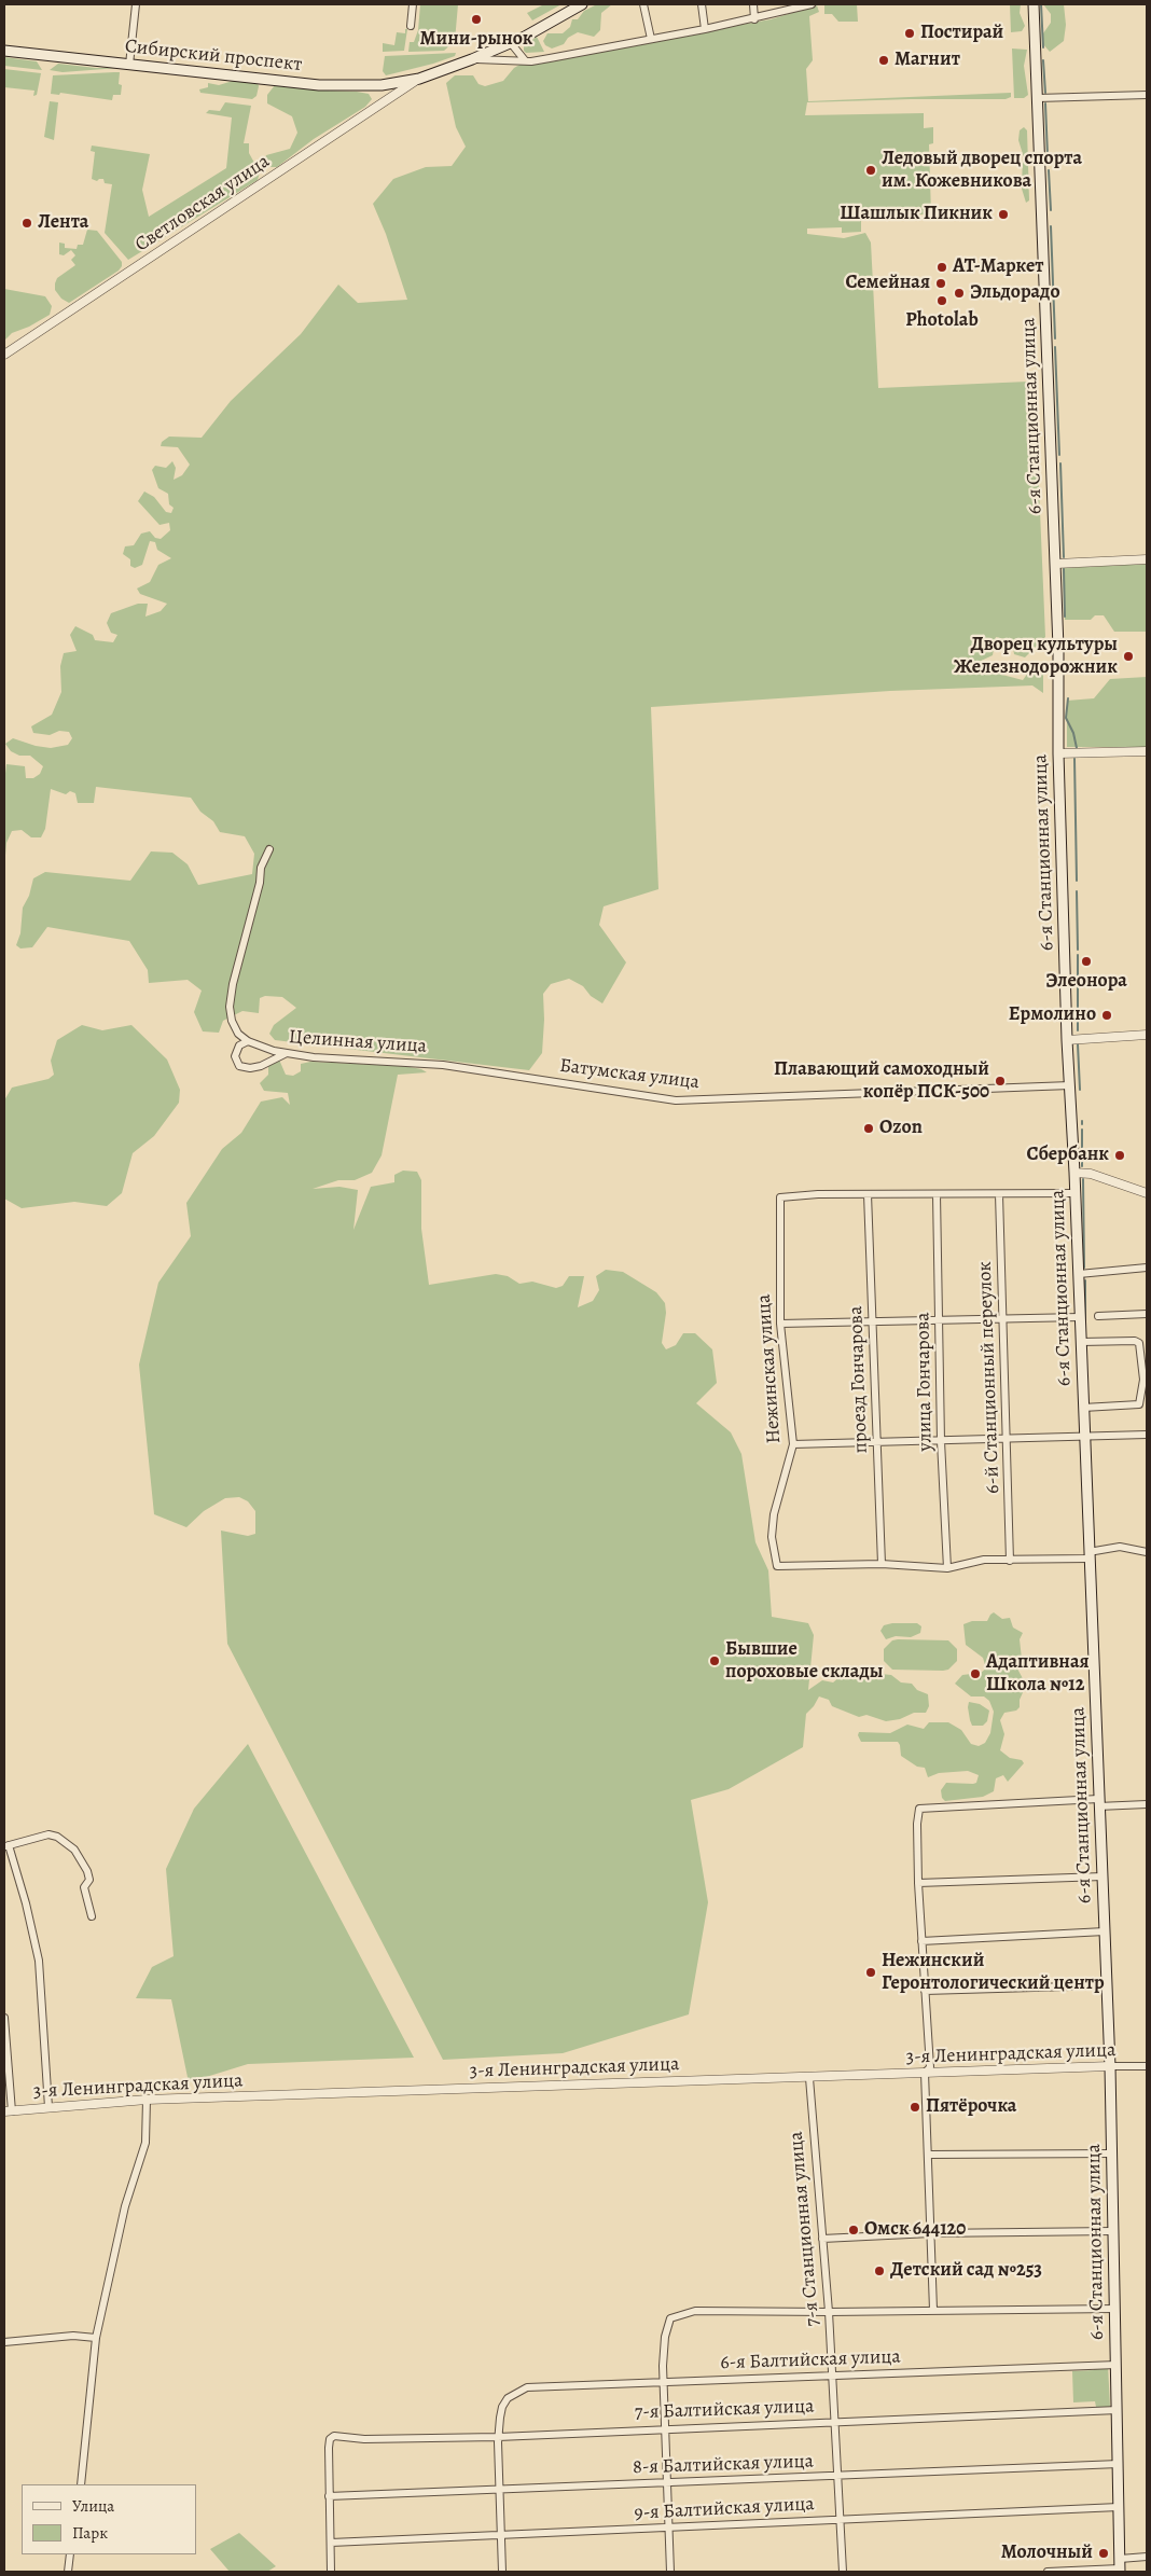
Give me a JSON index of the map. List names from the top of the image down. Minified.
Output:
{"streets":{"main road":["Сибирский проспект","6-я Станционная улица"],"street":["Светловская улица","Целинная улица","Батумская улица","Нежинская улица","6-й Станционный переулок","проезд Гончарова","улица Гончарова","3-я Ленинградская улица","7-я Станционная улица","6-я Балтийская улица","7-я Балтийская улица","8-я Балтийская улица","9-я Балтийская улица"]},"crossings":[["Сибирский проспект","Светловская улица"],["6-я Станционная улица","Батумская улица"],["6-я Станционная улица","3-я Ленинградская улица"],["6-я Станционная улица","6-я Балтийская улица"],["6-я Станционная улица","7-я Балтийская улица"],["6-я Станционная улица","8-я Балтийская улица"],["6-я Станционная улица","9-я Балтийская улица"],["Целинная улица","Батумская улица"],["Нежинская улица","проезд Гончарова"],["3-я Ленинградская улица","7-я Станционная улица"],["7-я Станционная улица","6-я Балтийская улица"],["7-я Станционная улица","7-я Балтийская улица"],["7-я Станционная улица","8-я Балтийская улица"],["7-я Станционная улица","9-я Балтийская улица"],["6-я Балтийская улица","7-я Балтийская улица"],["7-я Балтийская улица","8-я Балтийская улица"]],"places":["Мини-рынок","Постирай","Магнит","Ледовый дворец спорта им. Кожевникова","Шашлык Пикник","Лента","АТ-Маркет","Семейная","Эльдорадо","Photolab","Дворец культуры Железнодорожник","Элеонора","Ермолино","Плавающий самоходный копёр ПСК-500","Ozon","Сбербанк","Бывшие пороховые склады","Адаптивная Школа №12","Нежинский Геронтологический центр","Пятёрочка","Омск 644120","Детский сад №253","Молочный"],"legend":["Улица","Парк"]}
